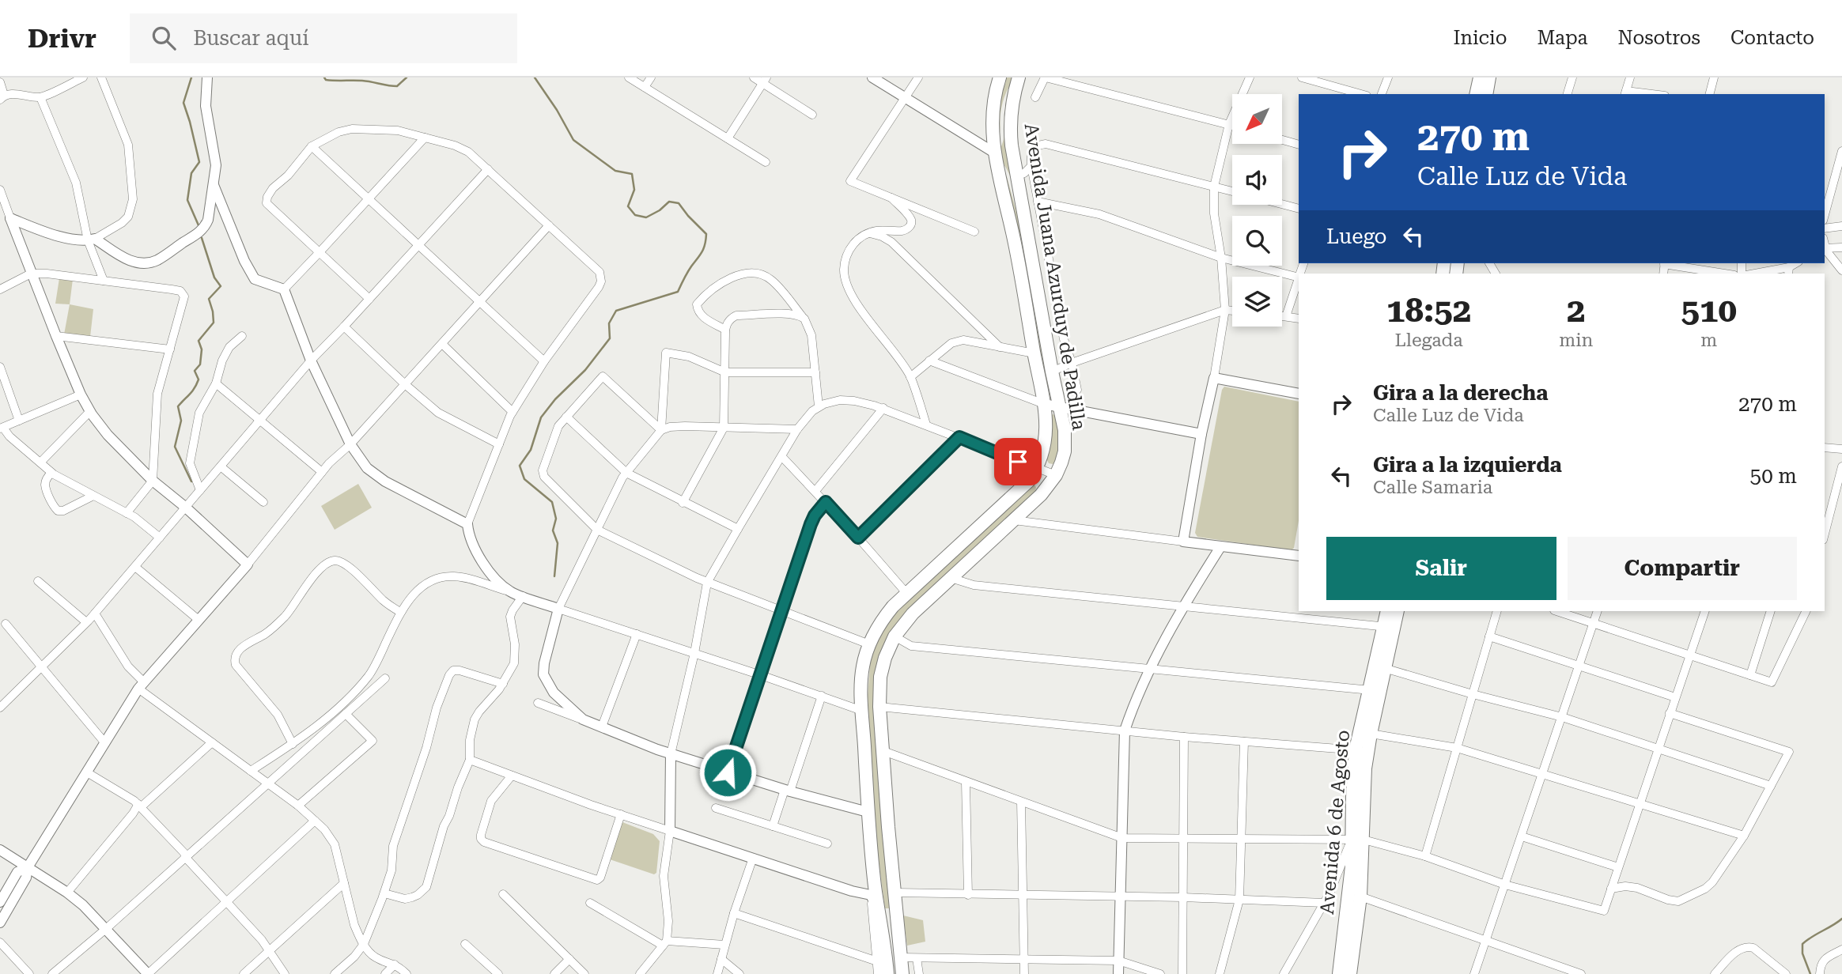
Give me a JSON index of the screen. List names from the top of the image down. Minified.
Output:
{"streets":{"highway":["Avenida Juana Azurduy de Padilla","Avenida 6 de Agosto"]},"north":"bottom left","page":{"header":"Drivr","search":"Buscar aquí","nav":["Inicio","Mapa","Nosotros","Contacto"],"turn":["270 m","Calle Luz de Vida"],"then":"Luego","eta":["18:52","Llegada","2","min","510","m"],"list":[{"name":"Gira a la derecha","note":"Calle Luz de Vida","value":"270 m"},{"name":"Gira a la izquierda","note":"Calle Samaria","value":"50 m"}],"buttons":["Salir","Compartir"]}}
